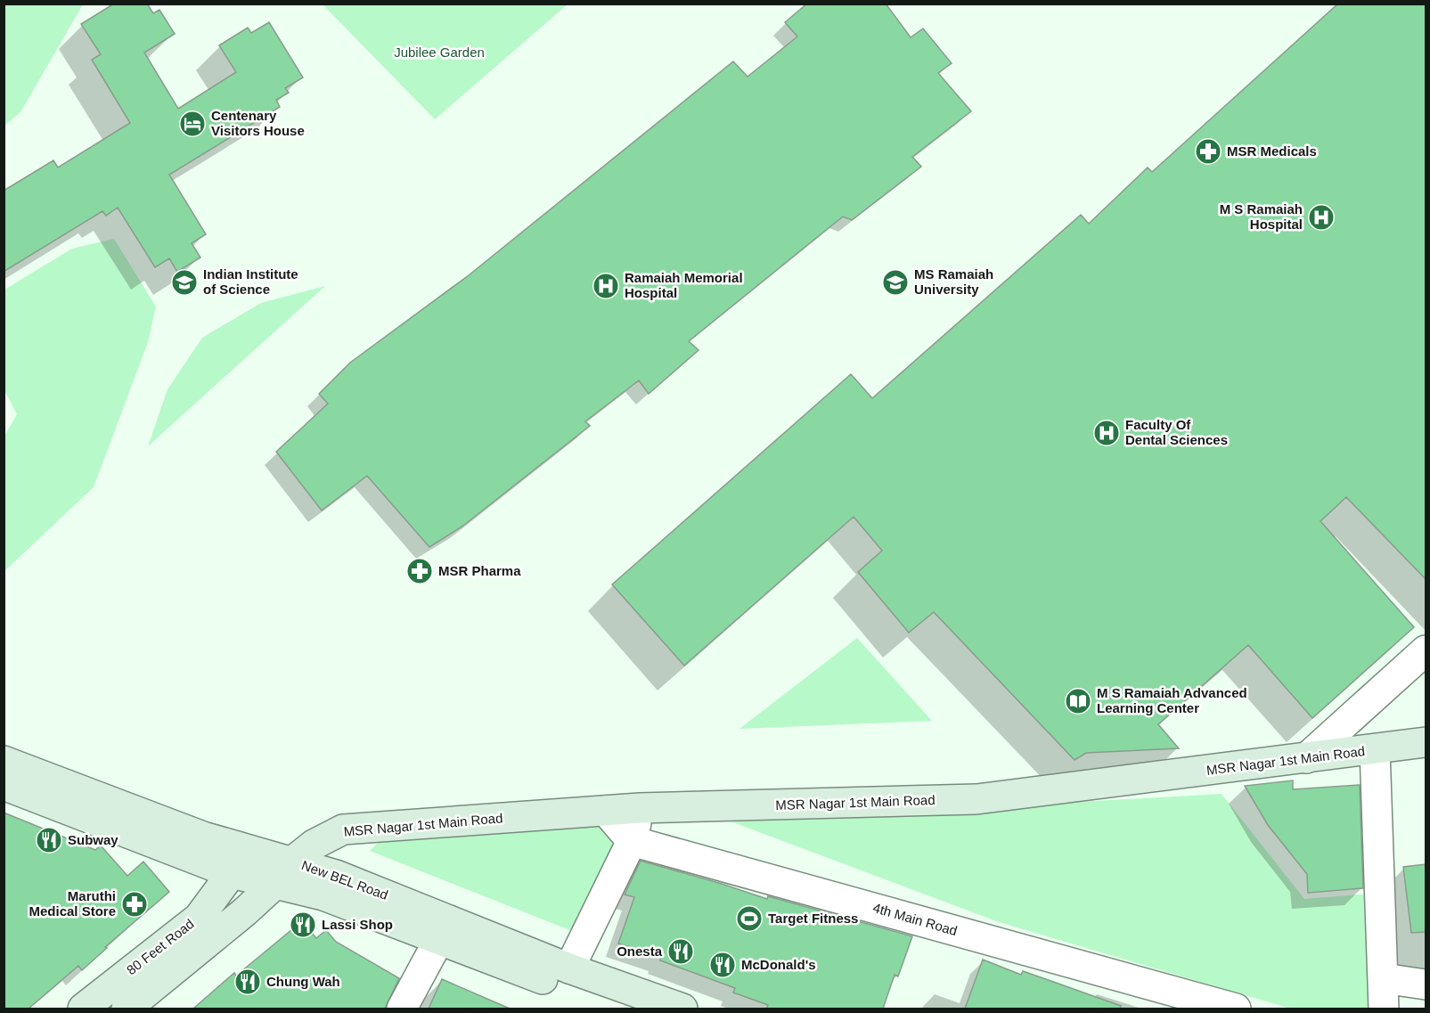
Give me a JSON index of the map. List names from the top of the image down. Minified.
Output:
{"streets":{"street":["MSR Nagar 1st Main Road","New BEL Road","4th Main Road","80 Feet Road"]},"crossings":[["MSR Nagar 1st Main Road","New BEL Road"],["MSR Nagar 1st Main Road","80 Feet Road"],["New BEL Road","80 Feet Road"]],"parks":["Jubilee Garden"],"places":{"hotel":["Centenary Visitors House"],"pharmacy":["MSR Medicals","MSR Pharma","Maruthi Medical Store"],"hospital":["M S Ramaiah Hospital","Ramaiah Memorial Hospital","Faculty Of Dental Sciences"],"school or university":["Indian Institute of Science","MS Ramaiah University"],"library":["M S Ramaiah Advanced Learning Center"],"restaurant":["Subway","Lassi Shop","Onesta","McDonald's","Chung Wah"],"sports":["Target Fitness"]}}
